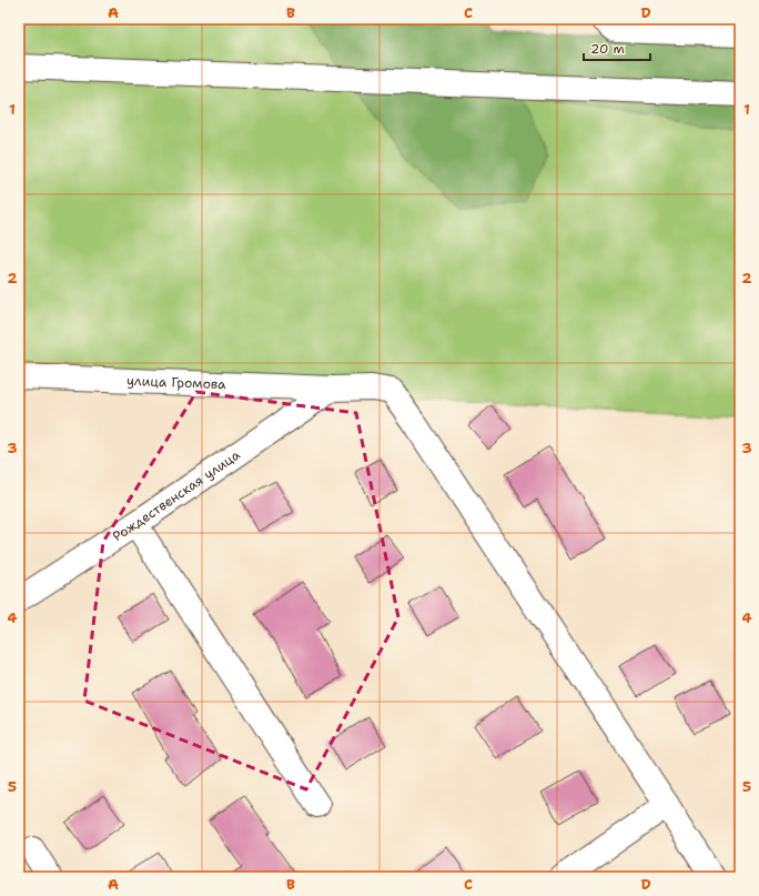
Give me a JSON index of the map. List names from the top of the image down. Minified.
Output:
{"streets":{"street":["улица Громова","Рождественская улица"]},"crossings":[["улица Громова","Рождественская улица"]],"scale_bar":"20 m","grid":{"columns":["A","B","C","D"],"rows":["1","2","3","4","5"]}}
